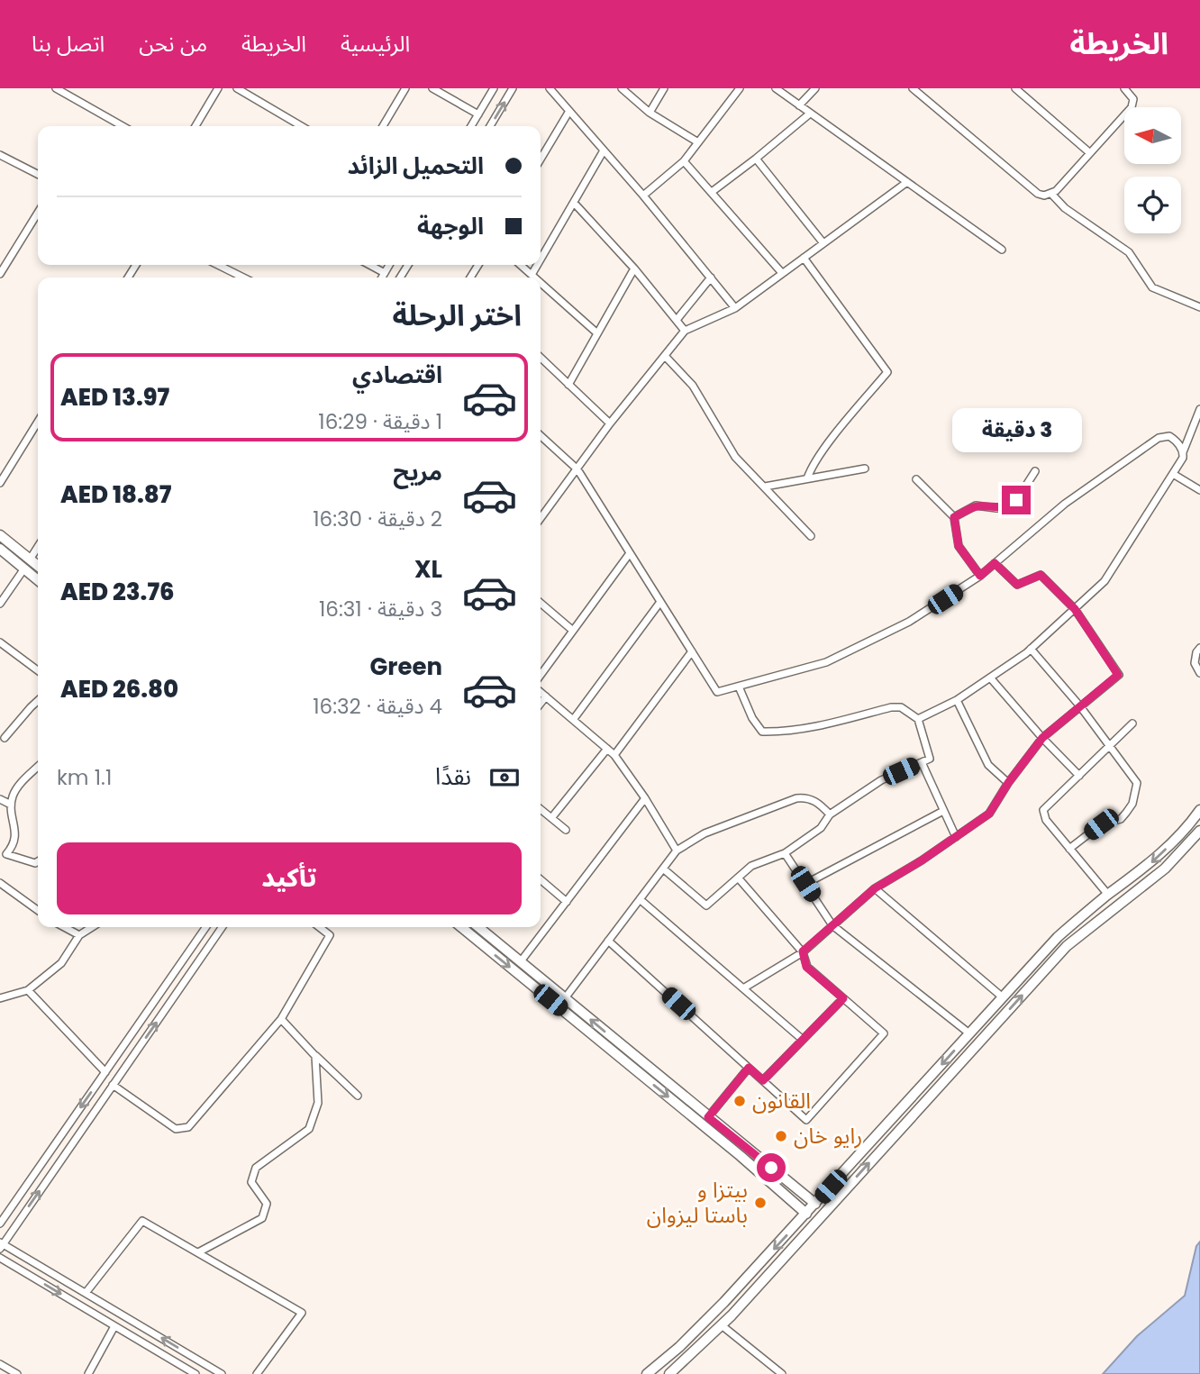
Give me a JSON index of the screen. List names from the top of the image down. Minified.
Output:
{"places":["القانون","رايو خان","بيتزا و باستا ليزوان"],"north":"left","page":{"header":"الخريطة","nav":["الرئيسية","الخريطة","من نحن","اتصل بنا"],"banner":["التحميل الزائد","الوجهة"],"heading":"اختر الرحلة","list":[{"name":"اقتصادي","note":"1 دقيقة · 16:29","value":"AED 13.97"},{"name":"مريح","note":"2 دقيقة · 16:30","value":"AED 18.87"},{"name":"XL","note":"3 دقيقة · 16:31","value":"AED 23.76"},{"name":"Green","note":"4 دقيقة · 16:32","value":"AED 26.80"}],"bubble":"3 دقيقة","pay":["نقدًا","1.1 km"],"buttons":"تأكيد"}}
